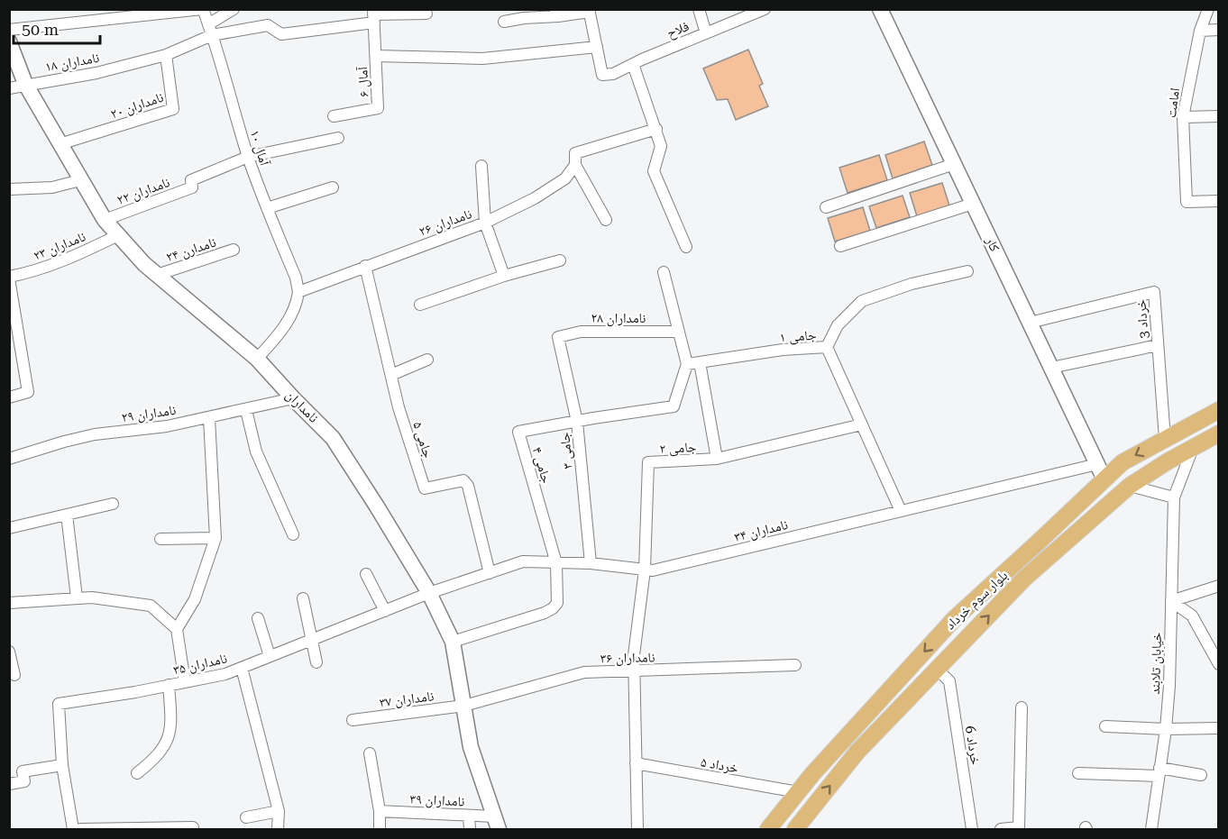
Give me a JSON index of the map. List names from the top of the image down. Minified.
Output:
{"streets":{"main road":["بلوار سوم خرداد"],"street":["فلاح","نامداران ۱۸","آمال ۶","امامت","نامداران ۲۰","آمال ۱۰","نامداران ۲۲","نامداران ۲۶","کار","نامداران ۲۳","نامدارن ۲۴","نامداران ۲۸","خرداد 3","جامی ۱","نامداران","نامداران ۲۹","جامی ۵","جامی ۲","جامی ۳","جامی ۴","نامداران ۳۴","نامداران ۳۶","خیابان تلابند","نامداران ۳۵","نامداران ۳۷","خرداد 6","خرداد ۵","نامداران ۳۹"]},"crossings":[["نامداران ۱۸","آمال ۶"],["نامداران ۱۸","نامداران ۲۰"],["نامداران ۱۸","آمال ۱۰"],["نامداران ۱۸","نامداران"],["نامداران ۲۰","نامداران"],["آمال ۱۰","نامداران ۲۲"],["آمال ۱۰","نامداران ۲۶"],["نامداران ۲۲","نامداران"],["نامداران ۲۶","جامی ۵"],["کار","خرداد 3"],["کار","نامداران ۳۴"],["کار","بلوار سوم خرداد"],["نامداران ۲۳","نامداران"],["نامدارن ۲۴","نامداران"],["نامداران ۲۸","جامی ۳"],["خرداد 3","بلوار سوم خرداد"],["جامی ۱","جامی ۲"],["جامی ۱","نامداران ۳۴"],["نامداران","نامداران ۲۹"],["نامداران","نامداران ۳۴"],["نامداران","نامداران ۳۶"],["نامداران","نامداران ۳۵"],["نامداران","نامداران ۳۷"],["نامداران","نامداران ۳۹"],["جامی ۵","نامداران ۳۴"],["جامی ۲","نامداران ۳۴"],["جامی ۳","جامی ۴"],["جامی ۳","نامداران ۳۴"],["جامی ۴","نامداران ۳۴"],["نامداران ۳۴","نامداران ۳۵"],["بلوار سوم خرداد","خیابان تلابند"],["بلوار سوم خرداد","خرداد 6"],["بلوار سوم خرداد","خرداد ۵"],["نامداران ۳۶","نامداران ۳۷"]],"scale_bar":"50 m"}
